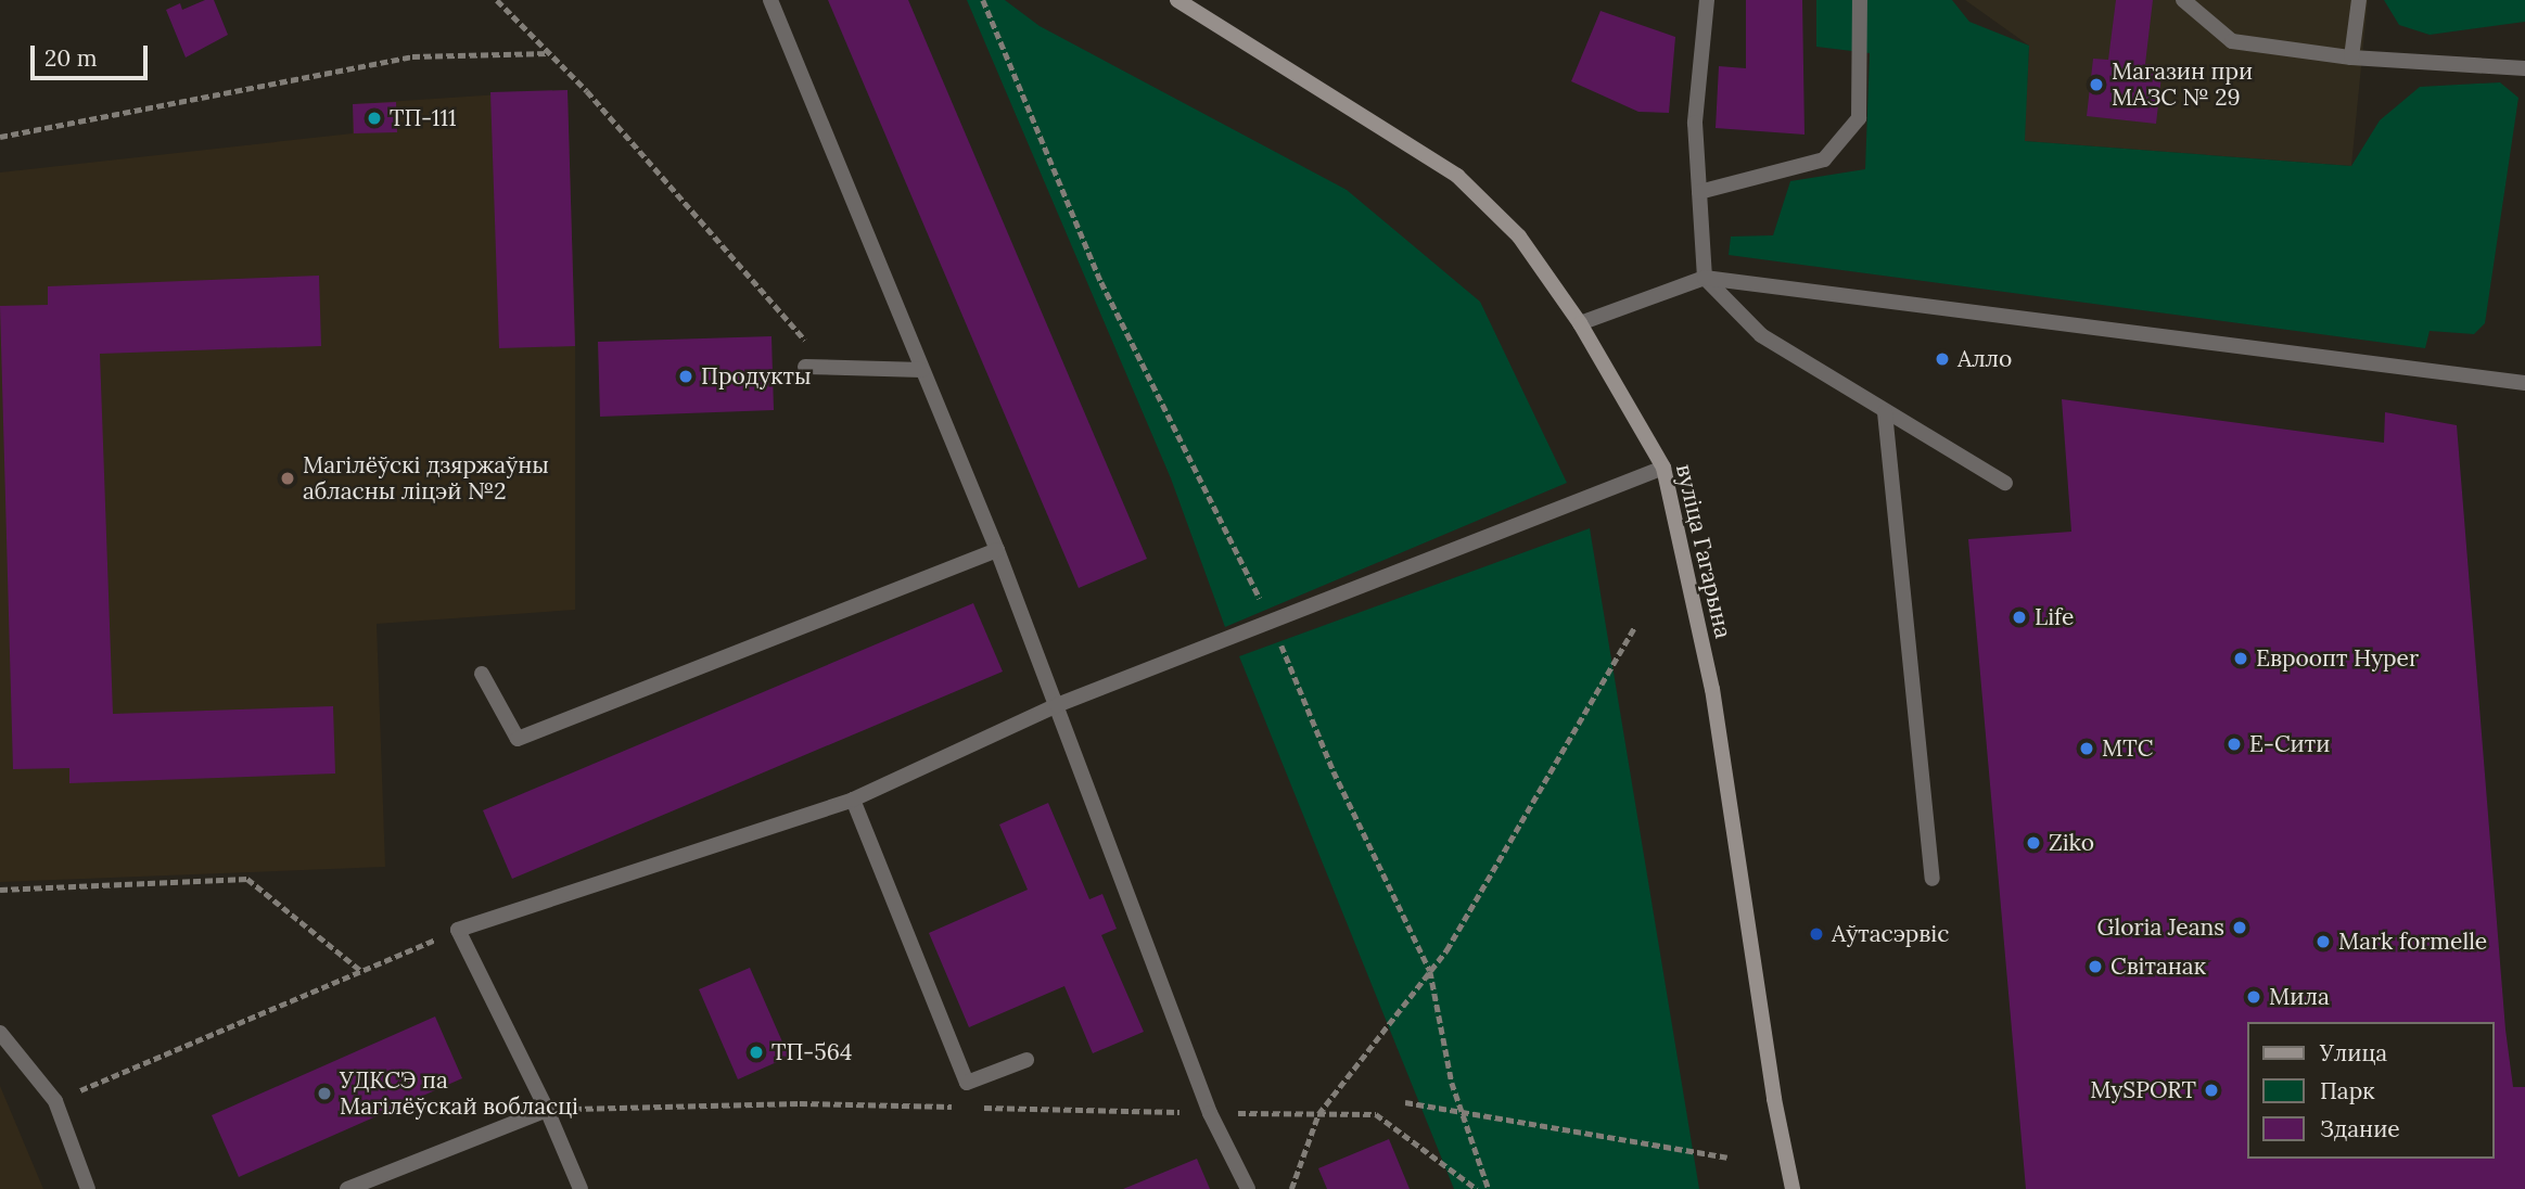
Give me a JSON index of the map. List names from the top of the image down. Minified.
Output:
{"streets":{"main road":["вуліца Гагарына"]},"places":["Магазин при МАЗС № 29","ТП-111","Алло","Продукты","Магілёўскі дзяржаўны абласны ліцэй №2","Life","Евроопт Hyper","Е-Сити","МТС","Ziko","Gloria Jeans","Аўтасэрвіс","Mark formelle","Світанак","Мила","ТП-564","MySPORT","УДКСЭ па Магілёўскай вобласці"],"legend":["Улица","Парк","Здание"],"scale_bar":"20 m"}
